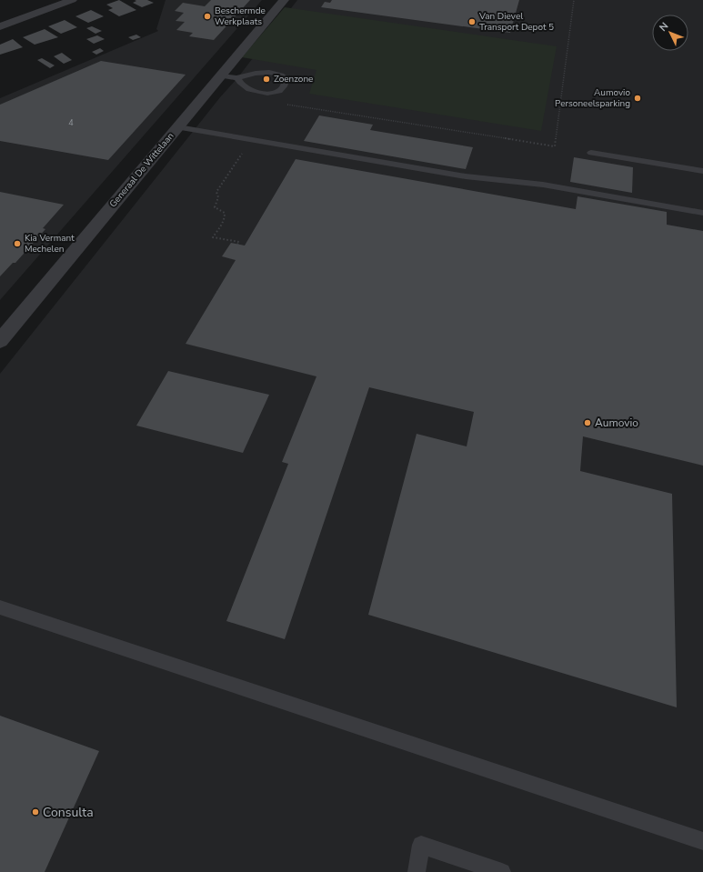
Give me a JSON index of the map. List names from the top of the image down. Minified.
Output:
{"streets":{"street":["Generaal De Wittelaan"]},"places":["Beschermde Werkplaats","Van Dievel Transport Depot 5","Zoenzone","Aumovio Personeelsparking","Kia Vermant Mechelen","Aumovio","Consulta"],"house_numbers":["4"],"north":"top left"}
